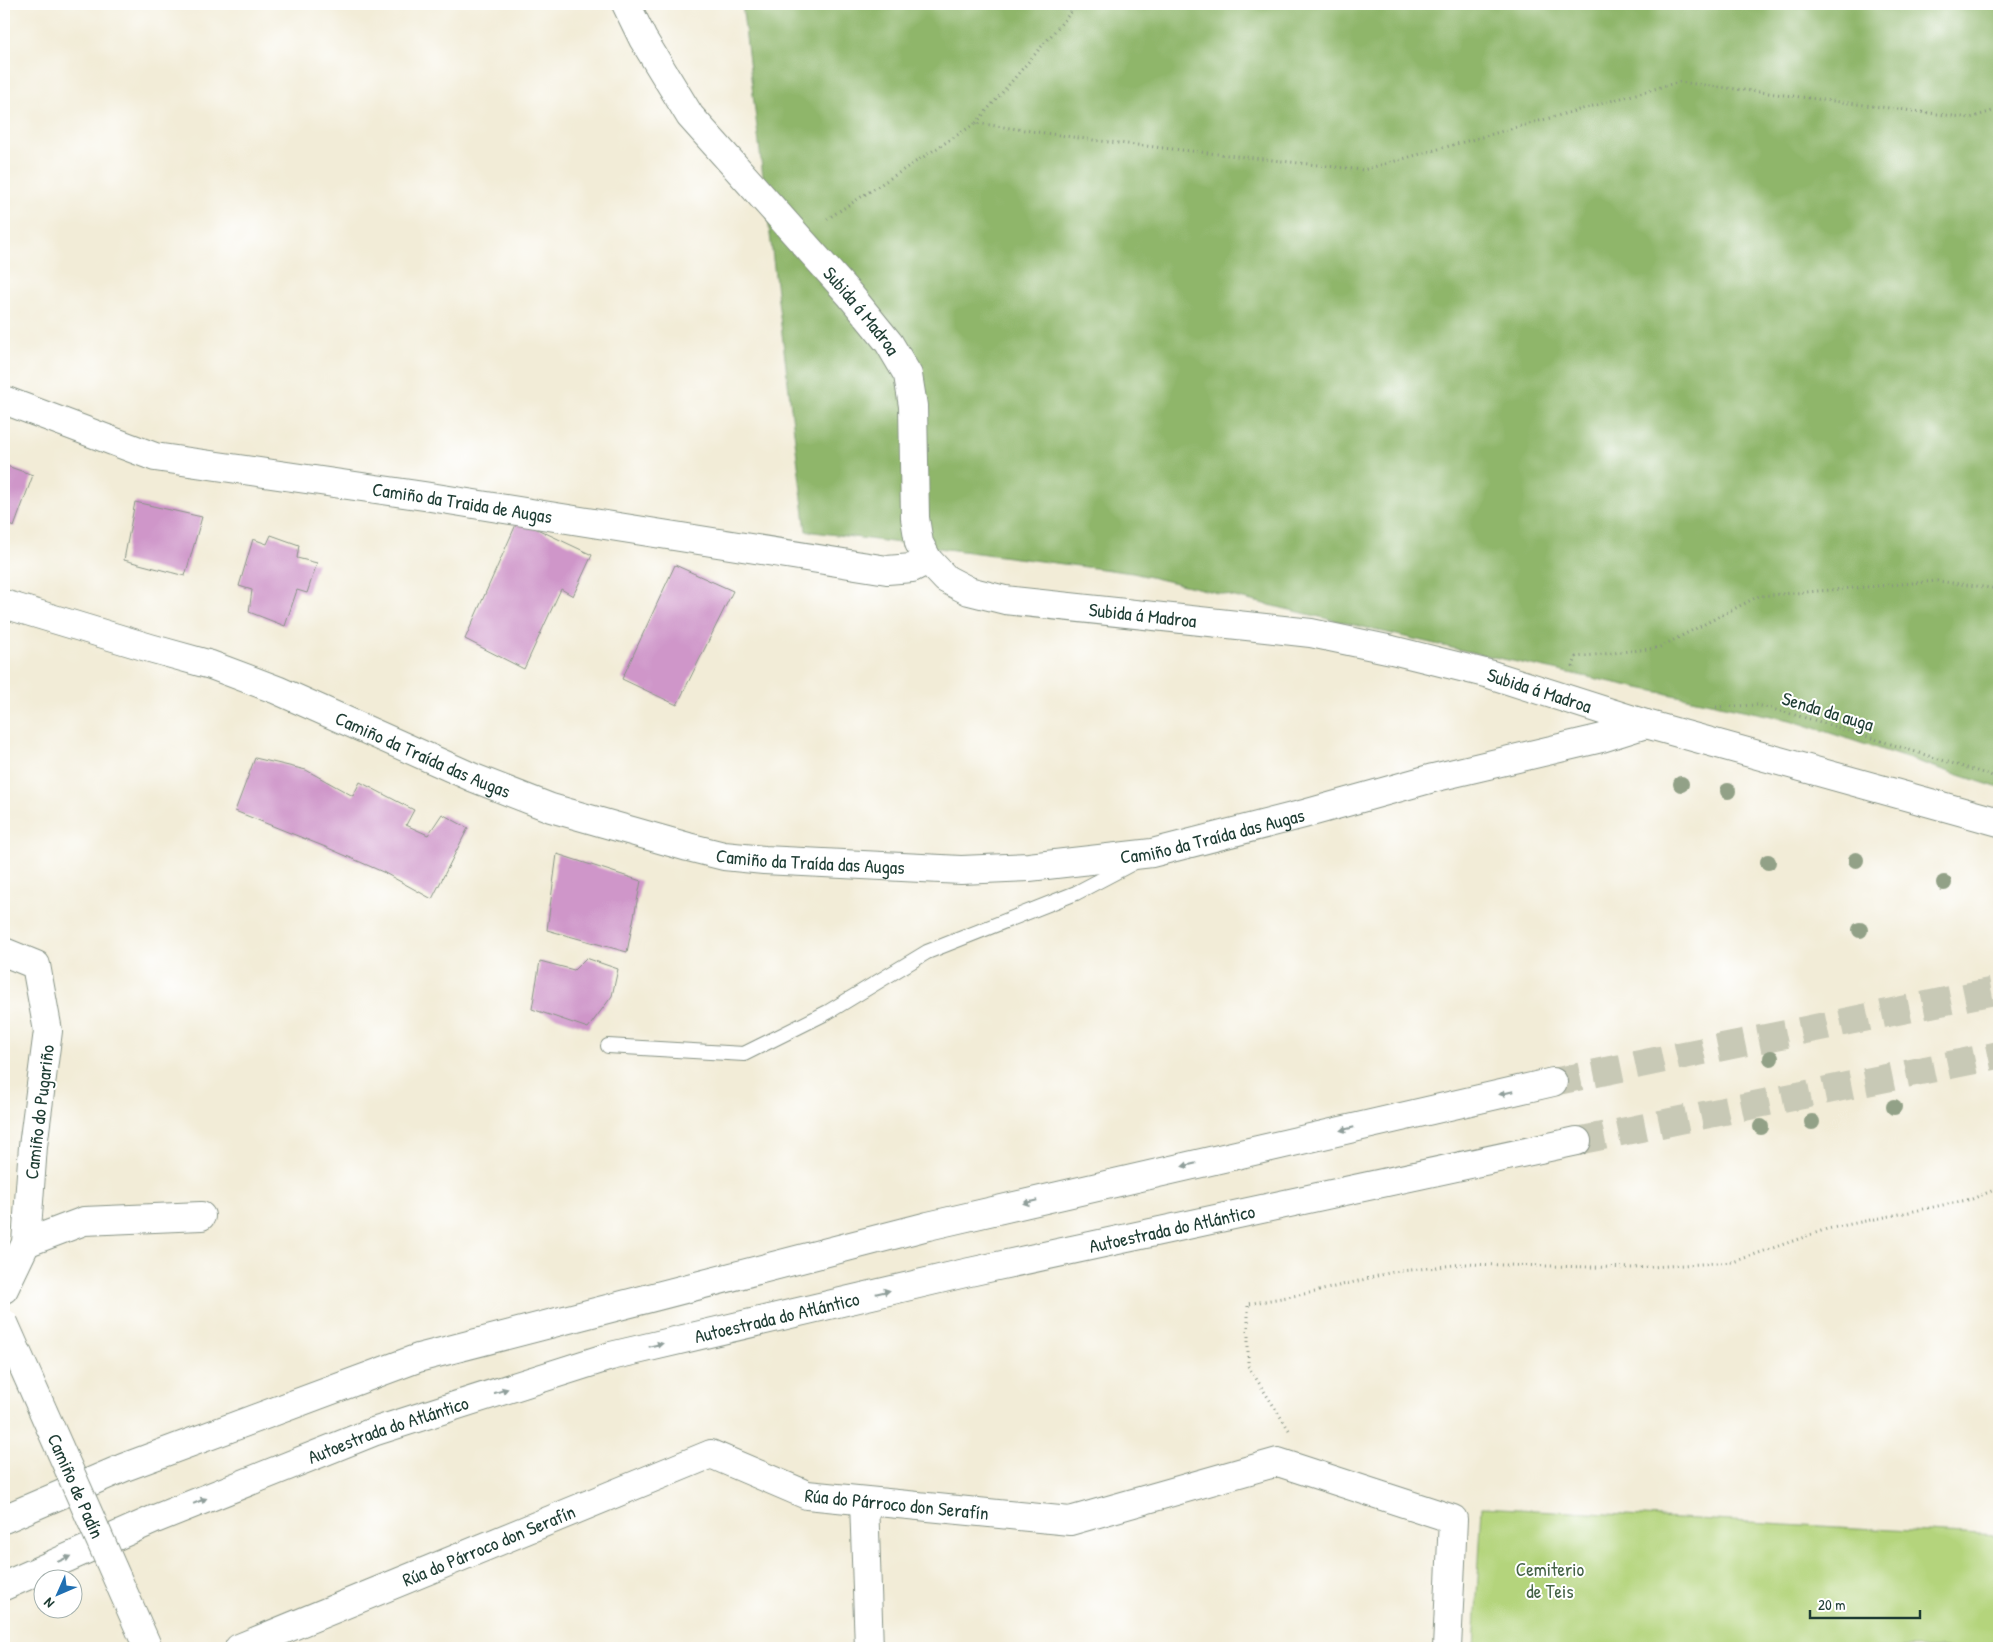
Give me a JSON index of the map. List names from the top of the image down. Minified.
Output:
{"streets":{"main road":["Subida á Madroa","Camiño da Traida de Augas","Camiño da Traída das Augas","Camiño do Pugariño","Autoestrada do Atlántico","Camiño de Padín","Rúa do Párroco don Serafín"],"path":["Senda da auga"]},"crossings":[["Subida á Madroa","Camiño da Traida de Augas"],["Subida á Madroa","Camiño da Traída das Augas"]],"parks":["Cemiterio de Teis"],"scale_bar":"20 m","north":"bottom left"}
